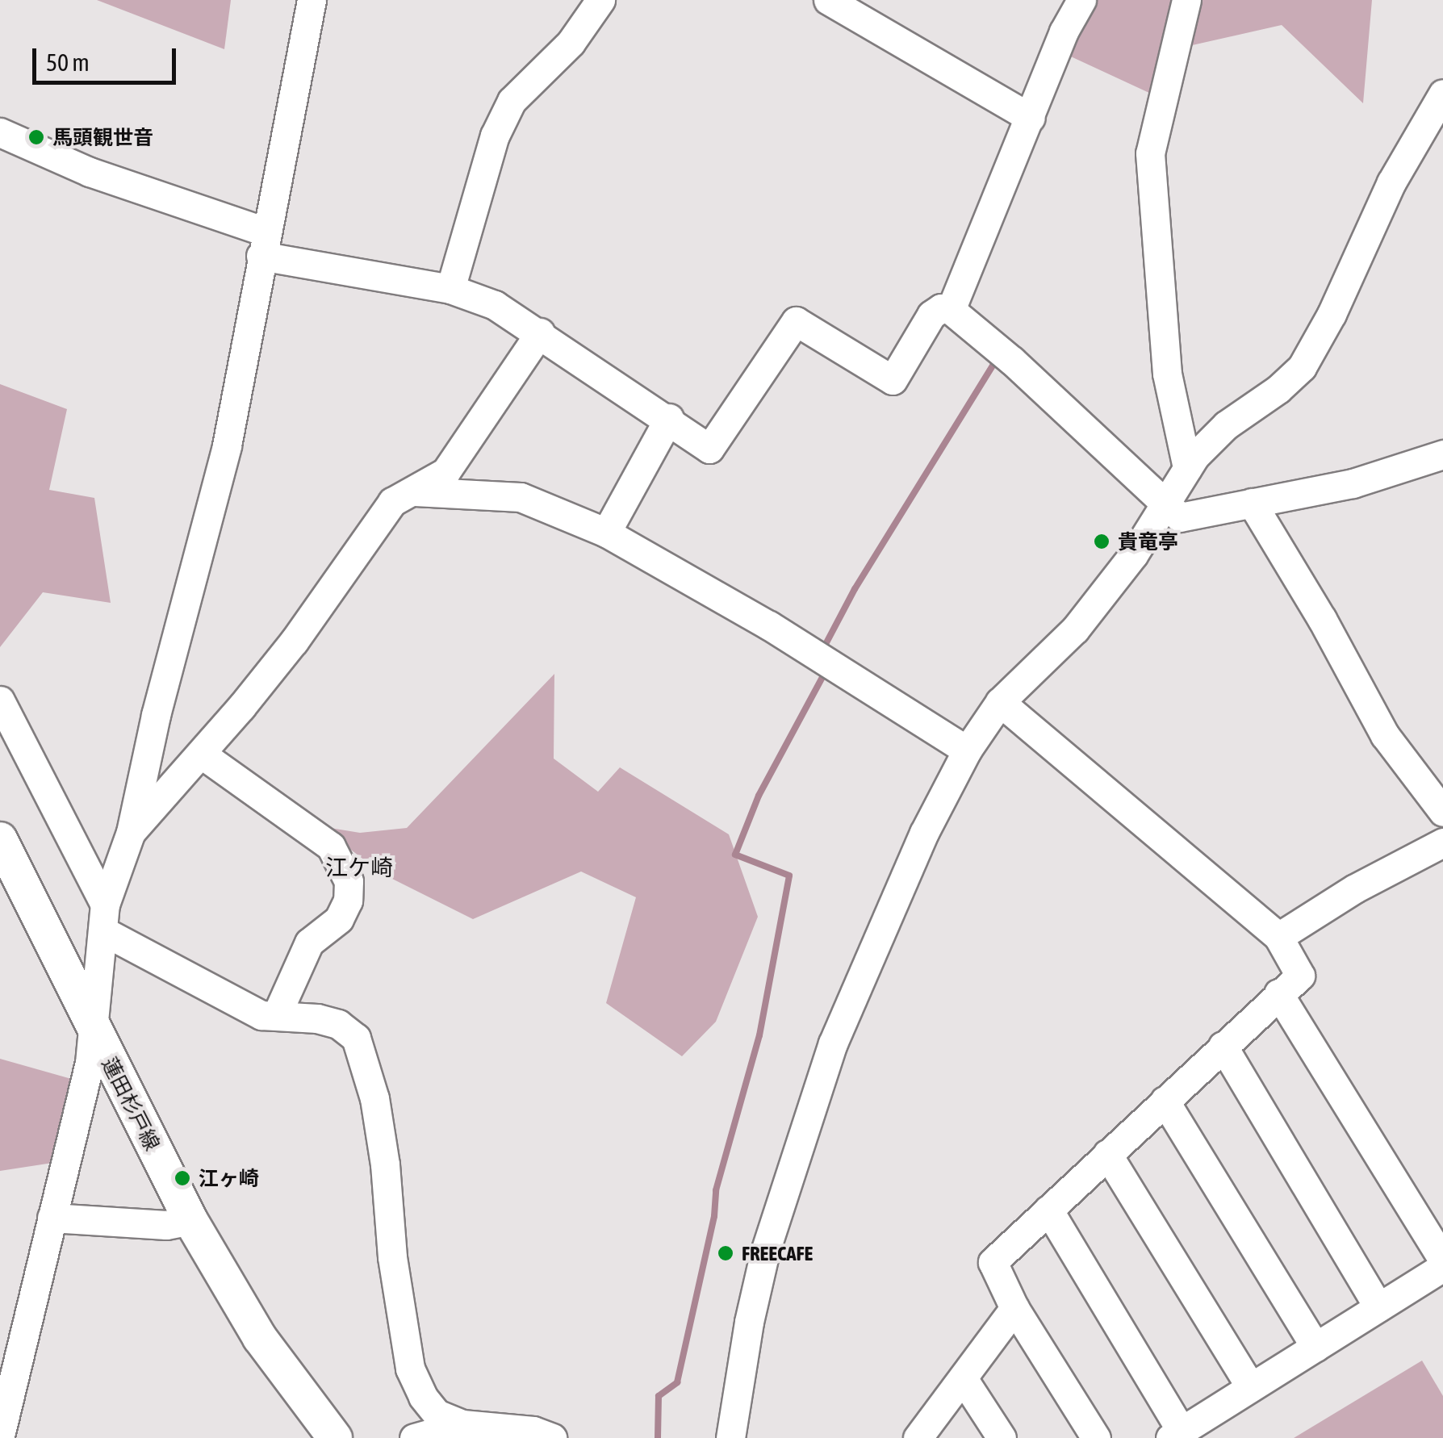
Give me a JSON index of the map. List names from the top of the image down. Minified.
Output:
{"streets":{"main road":["蓮田杉戸線"]},"districts":["江ケ崎"],"places":["馬頭観世音","貴竜亭","江ヶ崎","FREECAFE"],"scale_bar":"50 m"}
